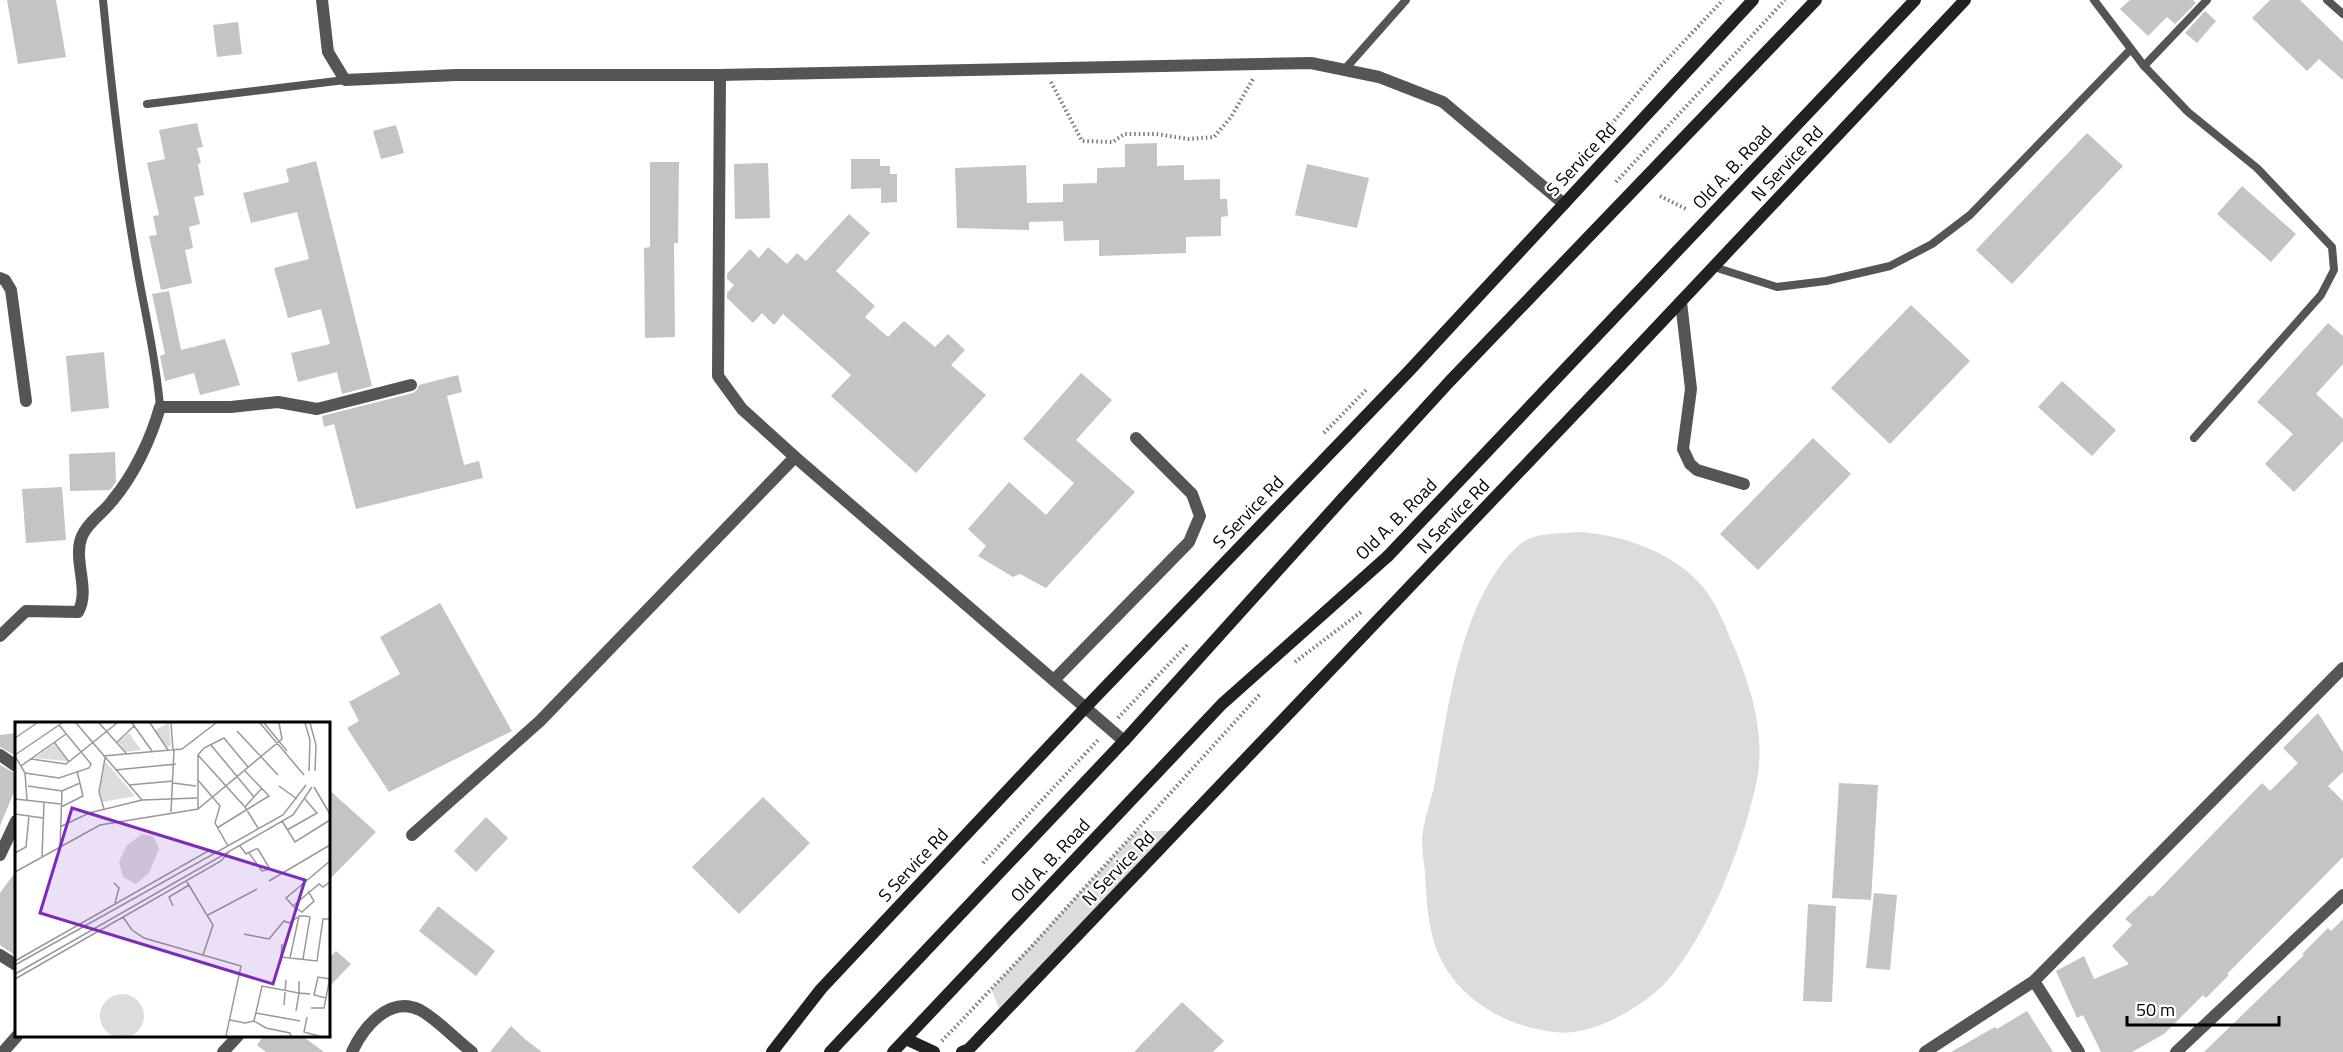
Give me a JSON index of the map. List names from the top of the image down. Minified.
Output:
{"streets":{"street":["S Service Rd","N Service Rd","Old A. B. Road"]},"scale_bar":"50 m"}
